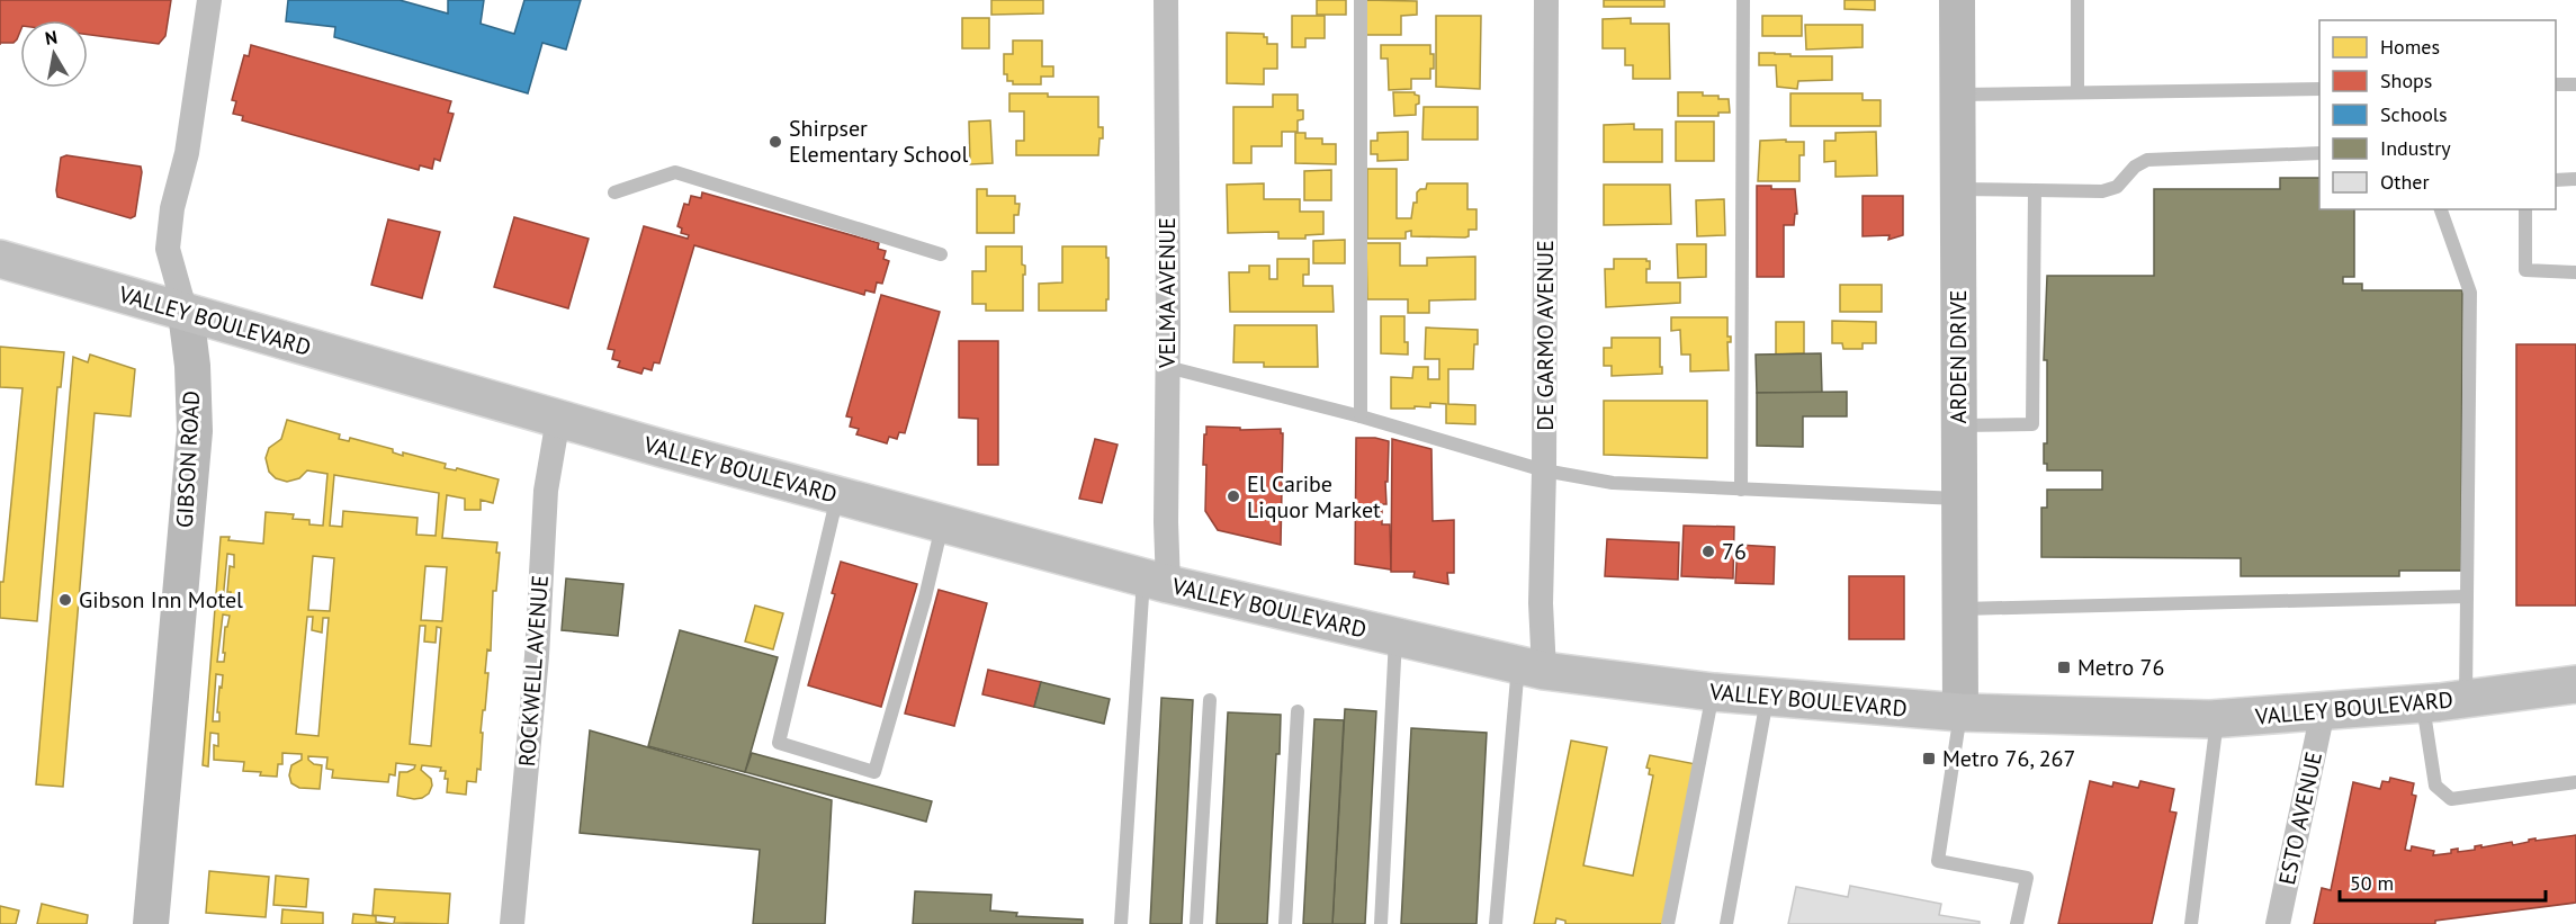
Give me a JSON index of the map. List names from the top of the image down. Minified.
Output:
{"streets":{"main road":["VALLEY BOULEVARD"],"street":["VELMA AVENUE","DE GARMO AVENUE","ARDEN DRIVE","GIBSON ROAD","ROCKWELL AVENUE","ESTO AVENUE"]},"crossings":[["VELMA AVENUE","VALLEY BOULEVARD"],["VALLEY BOULEVARD","DE GARMO AVENUE"],["VALLEY BOULEVARD","ARDEN DRIVE"],["VALLEY BOULEVARD","GIBSON ROAD"],["VALLEY BOULEVARD","ROCKWELL AVENUE"],["VALLEY BOULEVARD","ESTO AVENUE"]],"places":{"other":["Shirpser Elementary School","El Caribe Liquor Market","76","Gibson Inn Motel"],"transit":["Metro 76","Metro 76, 267"]},"legend":["Homes","Shops","Schools","Industry","Other"],"scale_bar":"50 m","north":"top"}
